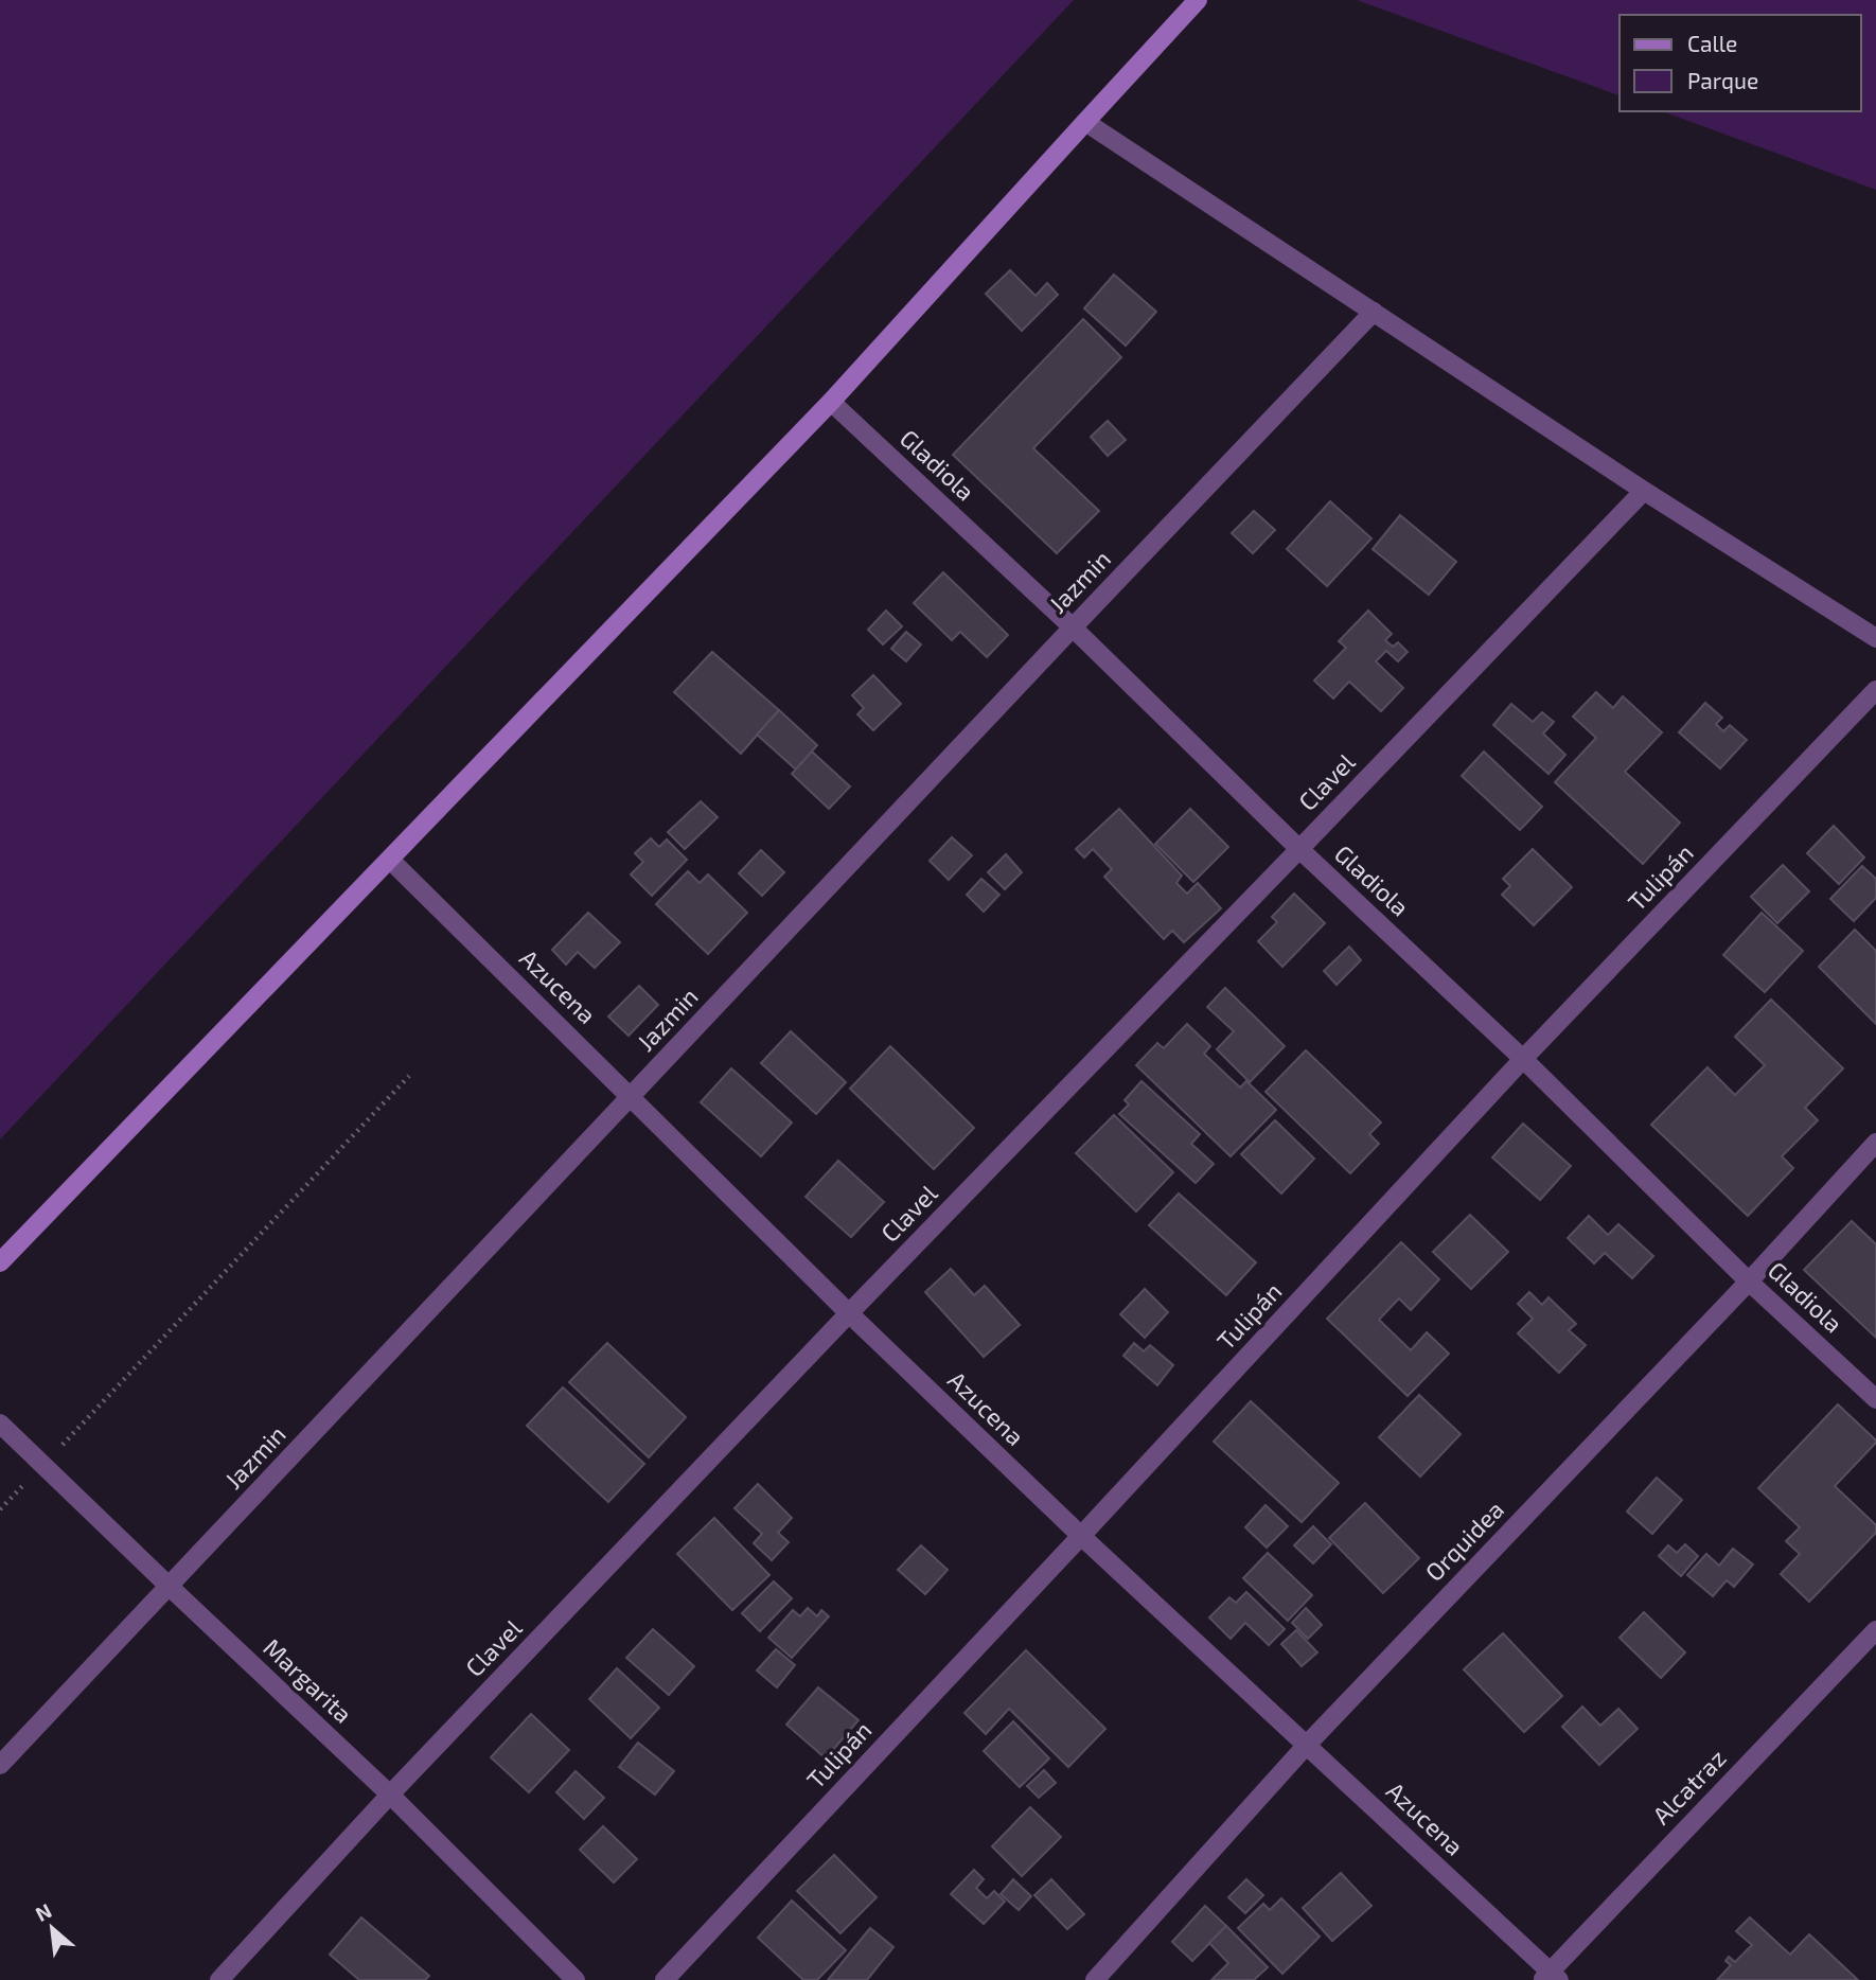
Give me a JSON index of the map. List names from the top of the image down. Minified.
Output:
{"streets":{"street":["Gladiola","Jazmin","Clavel","Tulipán","Azucena","Orquidea","Margarita","Alcatraz"]},"crossings":[["Gladiola","Jazmin"],["Gladiola","Clavel"],["Gladiola","Tulipán"],["Gladiola","Orquidea"],["Jazmin","Azucena"],["Jazmin","Margarita"],["Clavel","Azucena"],["Clavel","Margarita"],["Tulipán","Azucena"],["Azucena","Orquidea"],["Azucena","Alcatraz"]],"legend":["Calle","Parque"],"north":"top left"}
